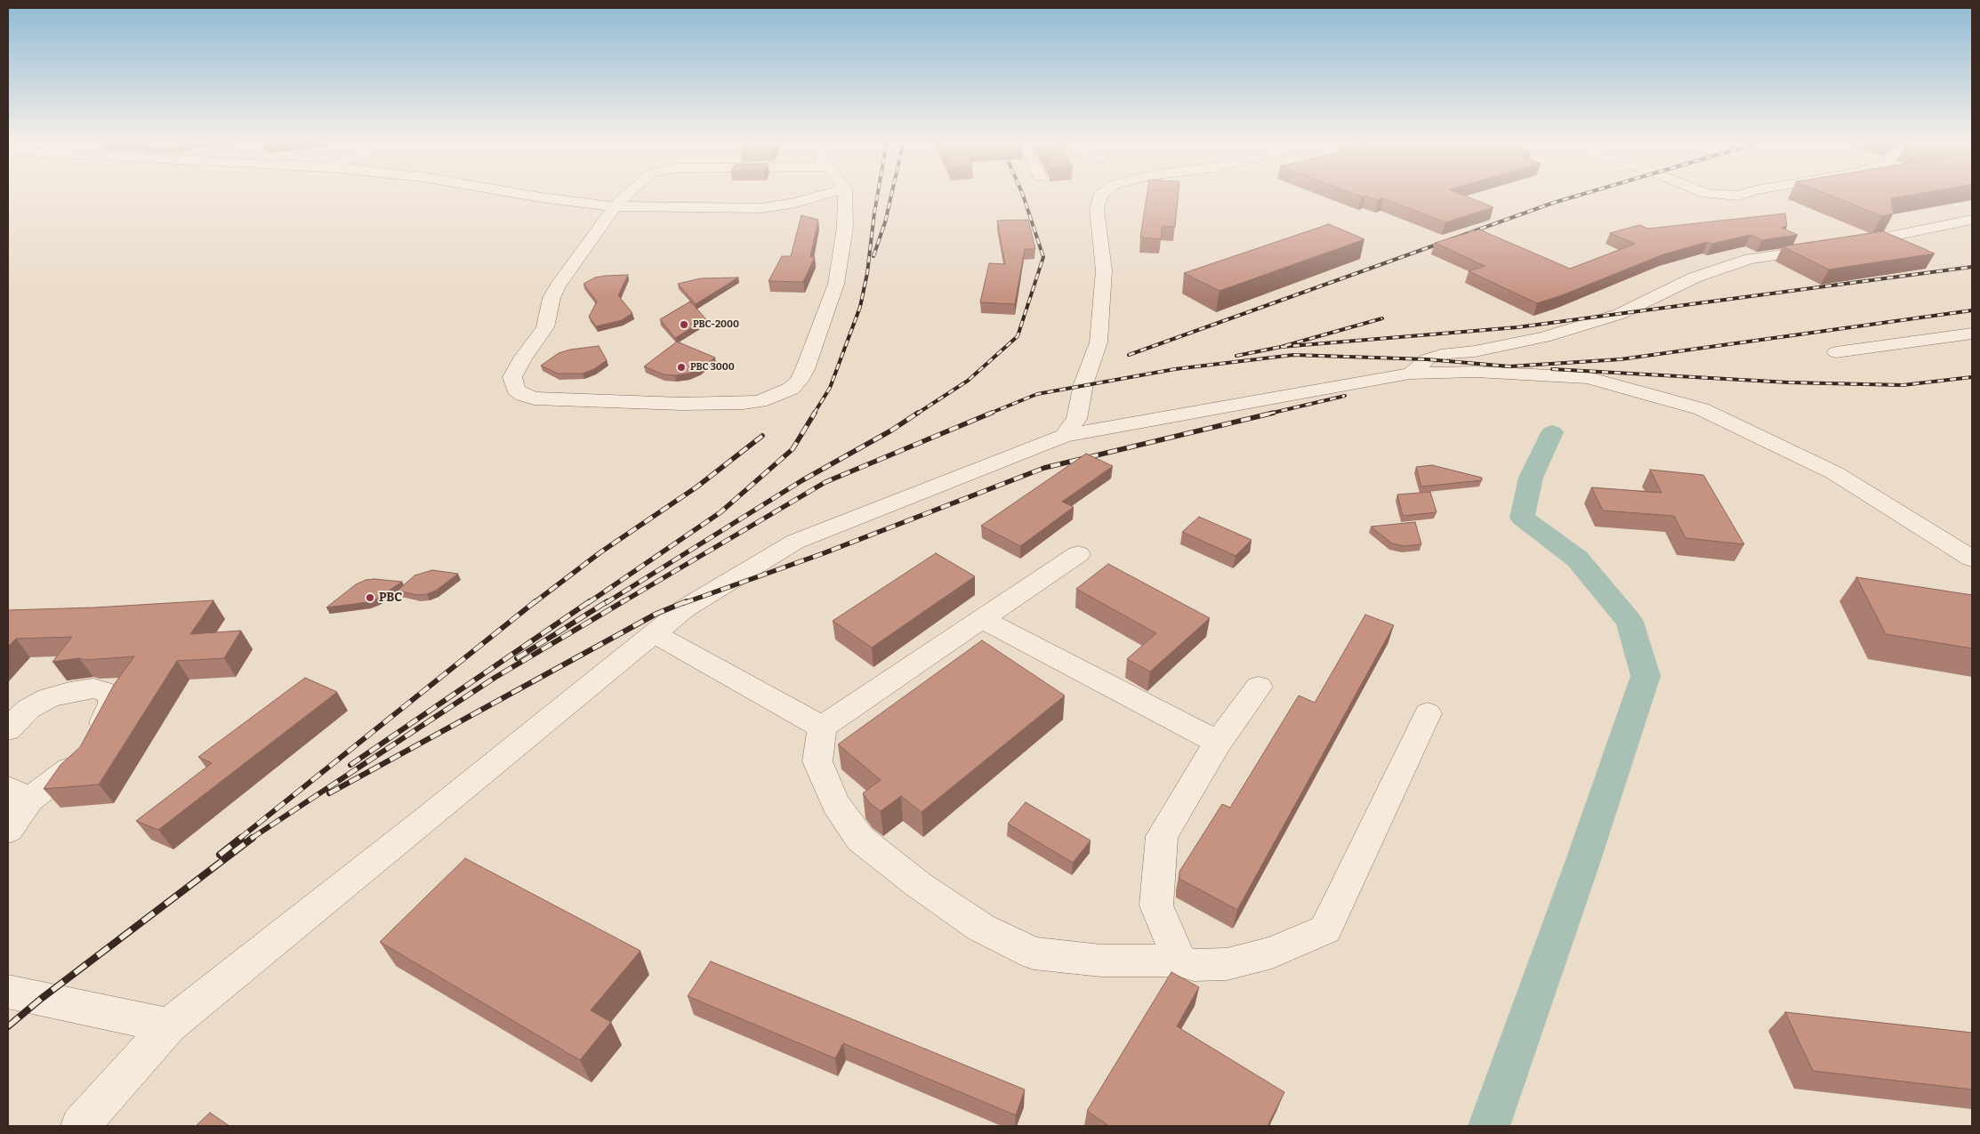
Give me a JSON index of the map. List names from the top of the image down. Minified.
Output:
{"places":["РВС-2000","РВС 3000","РВС"]}
